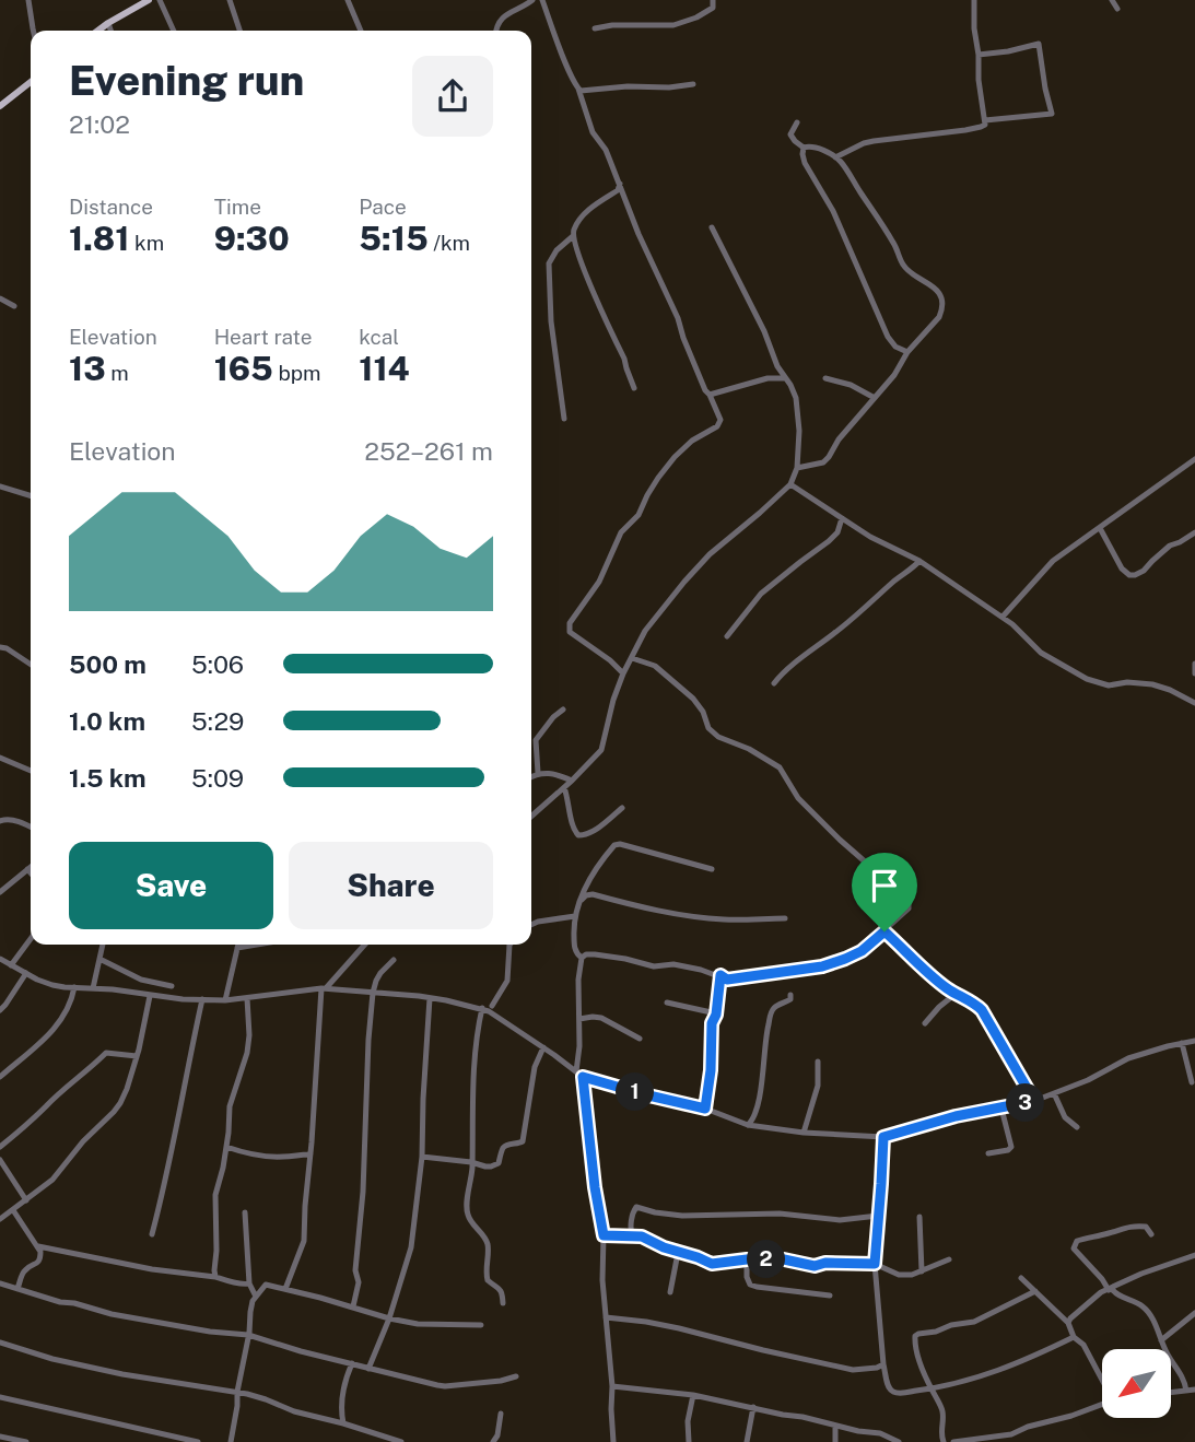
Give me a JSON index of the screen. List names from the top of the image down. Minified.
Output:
{"north":"bottom left","page":{"heading":["Evening run","21:02"],"stats":[["Distance","1.81 km"],["Time","9:30"],["Pace","5:15 /km"],["Elevation","13 m"],["Heart rate","165 bpm"],["kcal","114"]],"chart":["Elevation","252–261 m"],"list":[{"name":"500 m","note":"5:06"},{"name":"1.0 km","note":"5:29"},{"name":"1.5 km","note":"5:09"}],"buttons":["Save","Share"],"pins":["1","3","2"]}}
